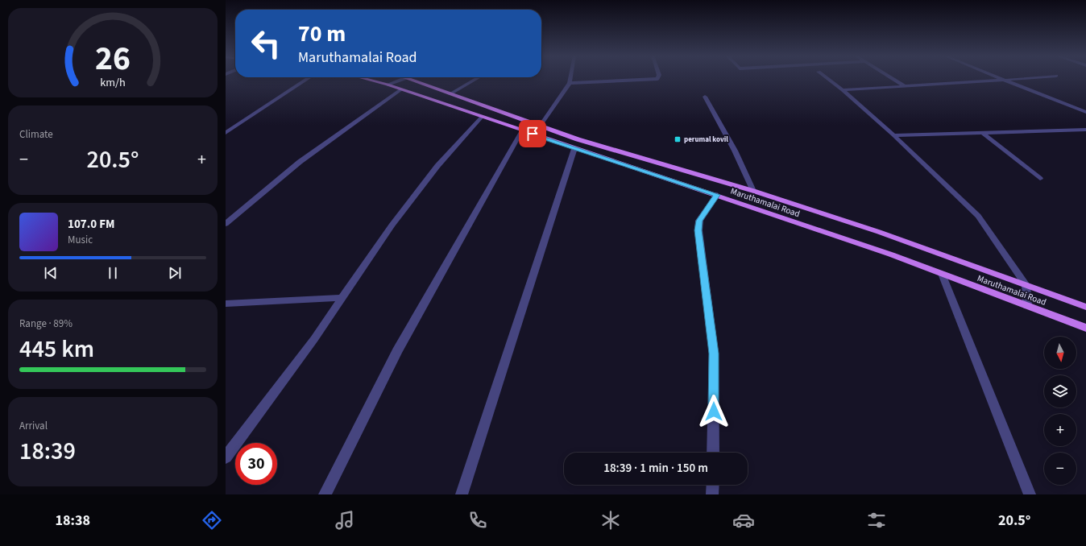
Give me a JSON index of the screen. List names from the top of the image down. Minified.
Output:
{"streets":{"main road":["Maruthamalai Road"]},"places":{"transit":["perumal kovil"]},"north":"bottom","page":{"turn":["70 m","Maruthamalai Road"],"tile":["Climate",["Range · 89%","445 km"],["Arrival","18:39"]],"heat":["−","20.5°","+"],"song":["107.0 FM","Music"],"map_buttons":["+","−"],"limit":"30","trip":"18:39 · 1 min · 150 m","tabs":["18:38","20.5°"],"gauge":["26","km/h"]}}
